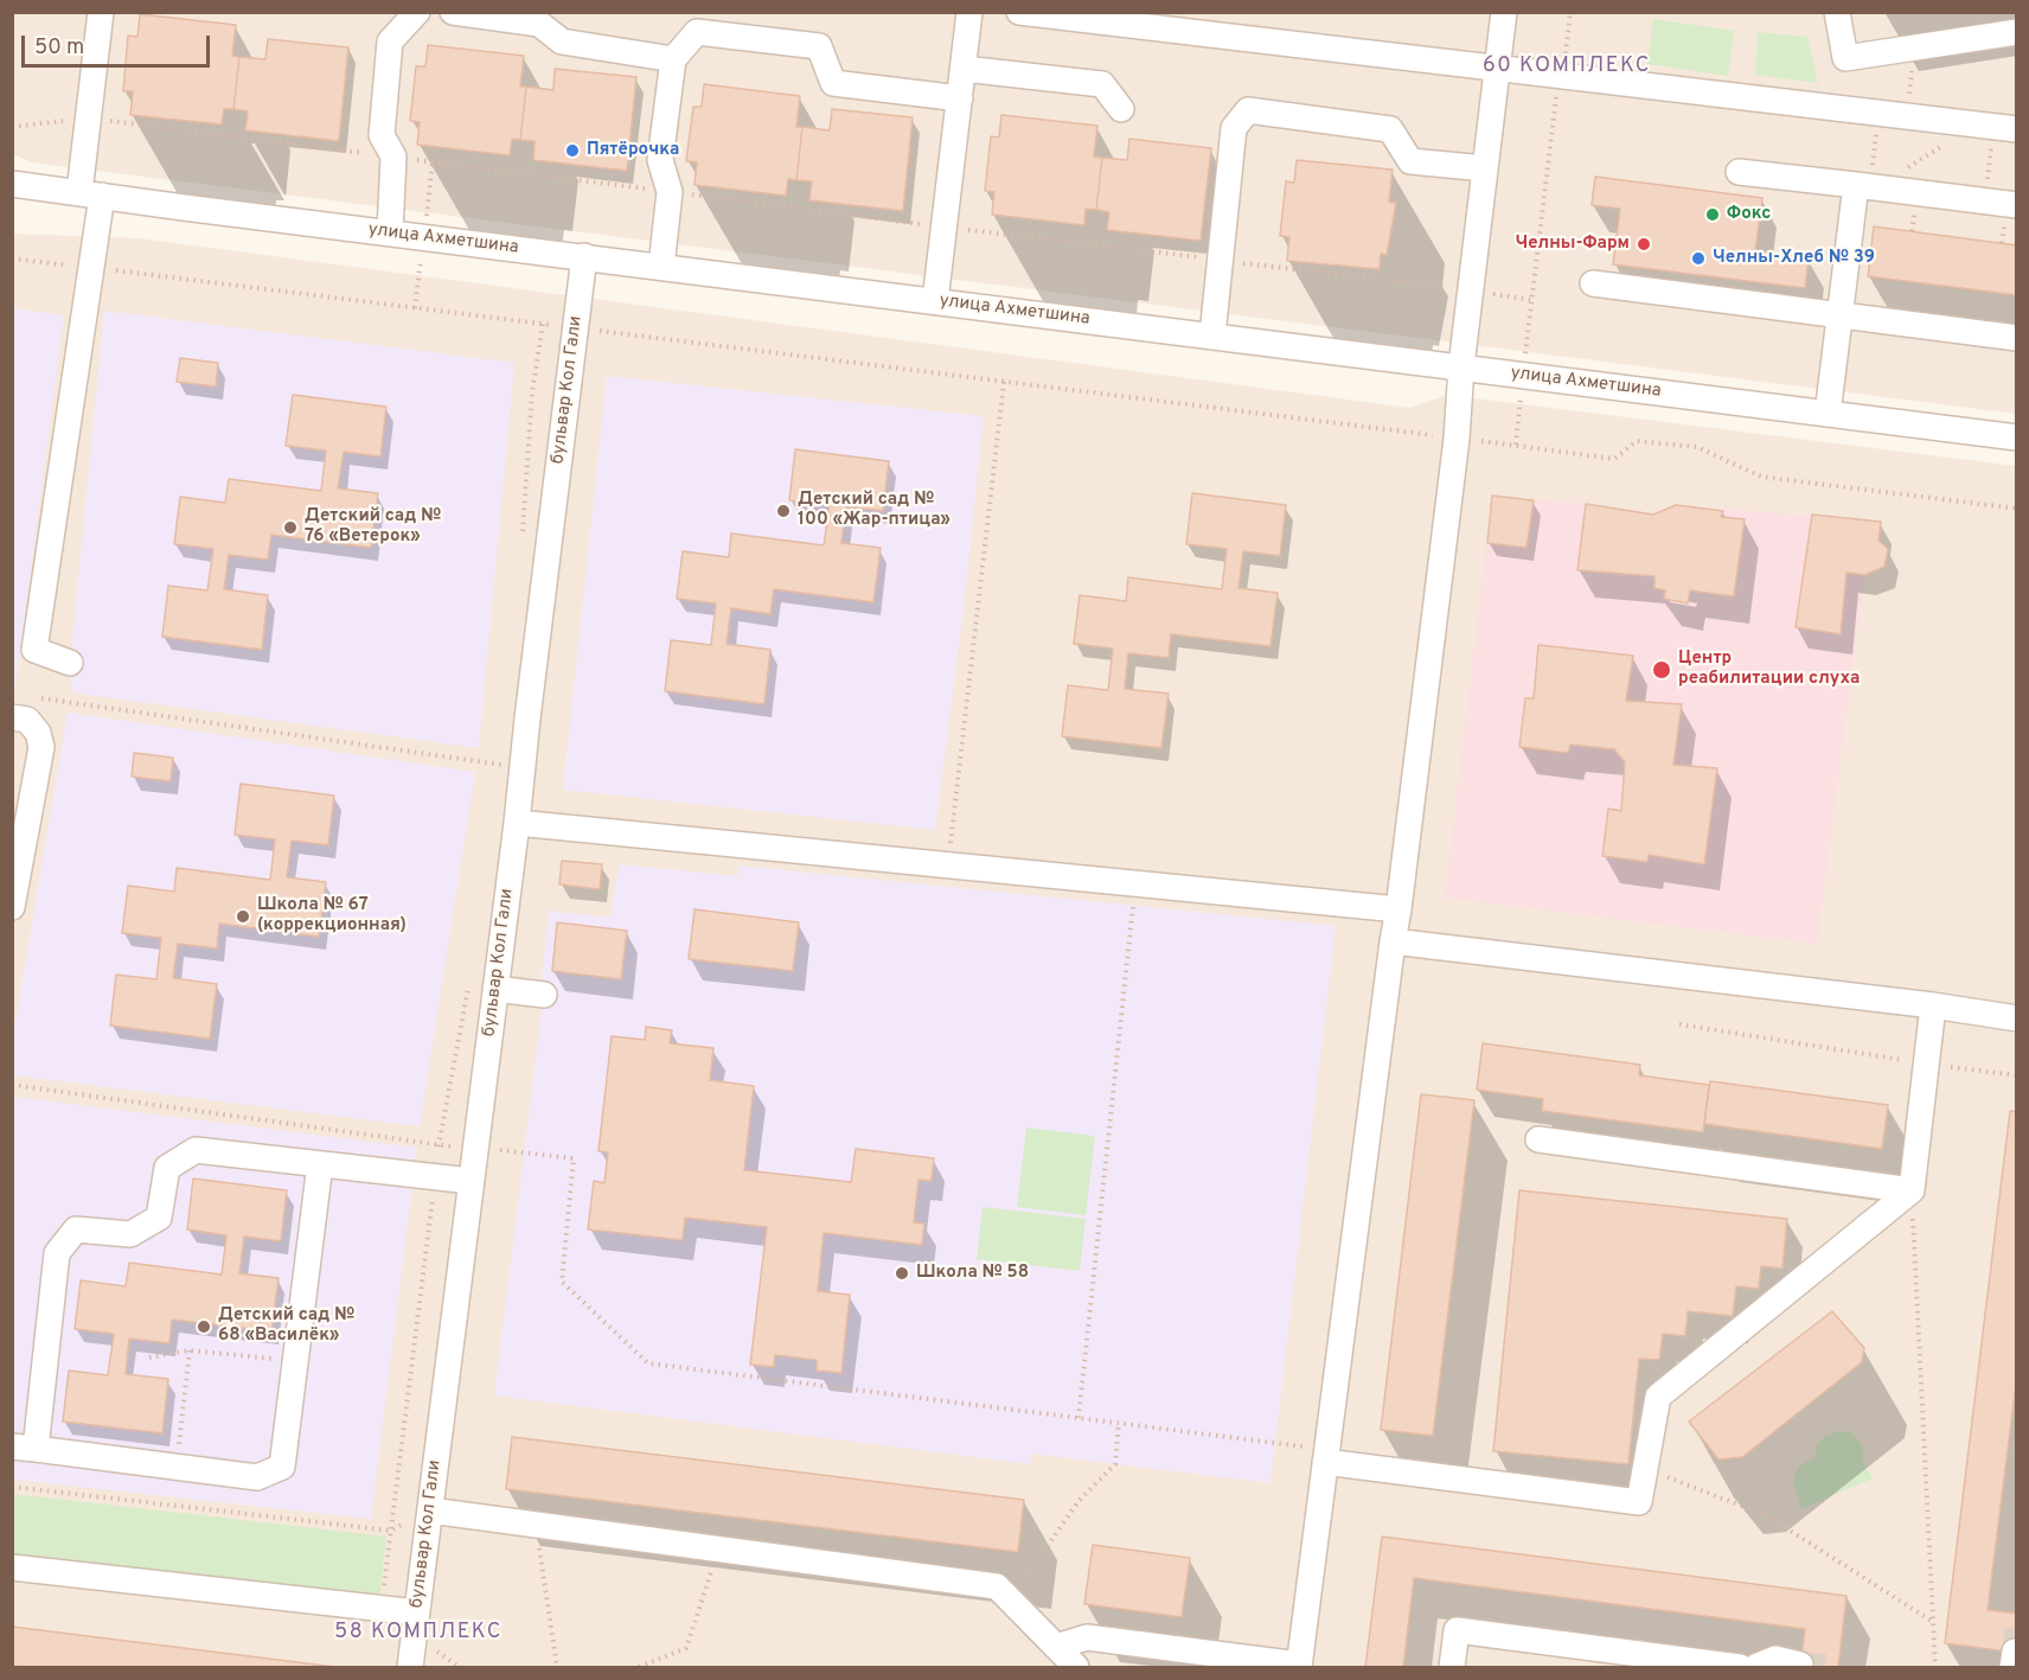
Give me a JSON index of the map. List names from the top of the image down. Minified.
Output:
{"streets":{"street":["улица Ахметшина","бульвар Кол Гали"]},"crossings":[["улица Ахметшина","бульвар Кол Гали"]],"districts":["60 КОМПЛЕКС","58 КОМПЛЕКС"],"places":["Пятёрочка","Фокс","Челны-Фарм","Челны-Хлеб № 39","Детский сад № 100 «Жар-птица»","Детский сад № 76 «Ветерок»","Центр реабилитации слуха","Школа № 67 (коррекционная)","Школа № 58","Детский сад № 68 «Василёк»"],"scale_bar":"50 m"}
